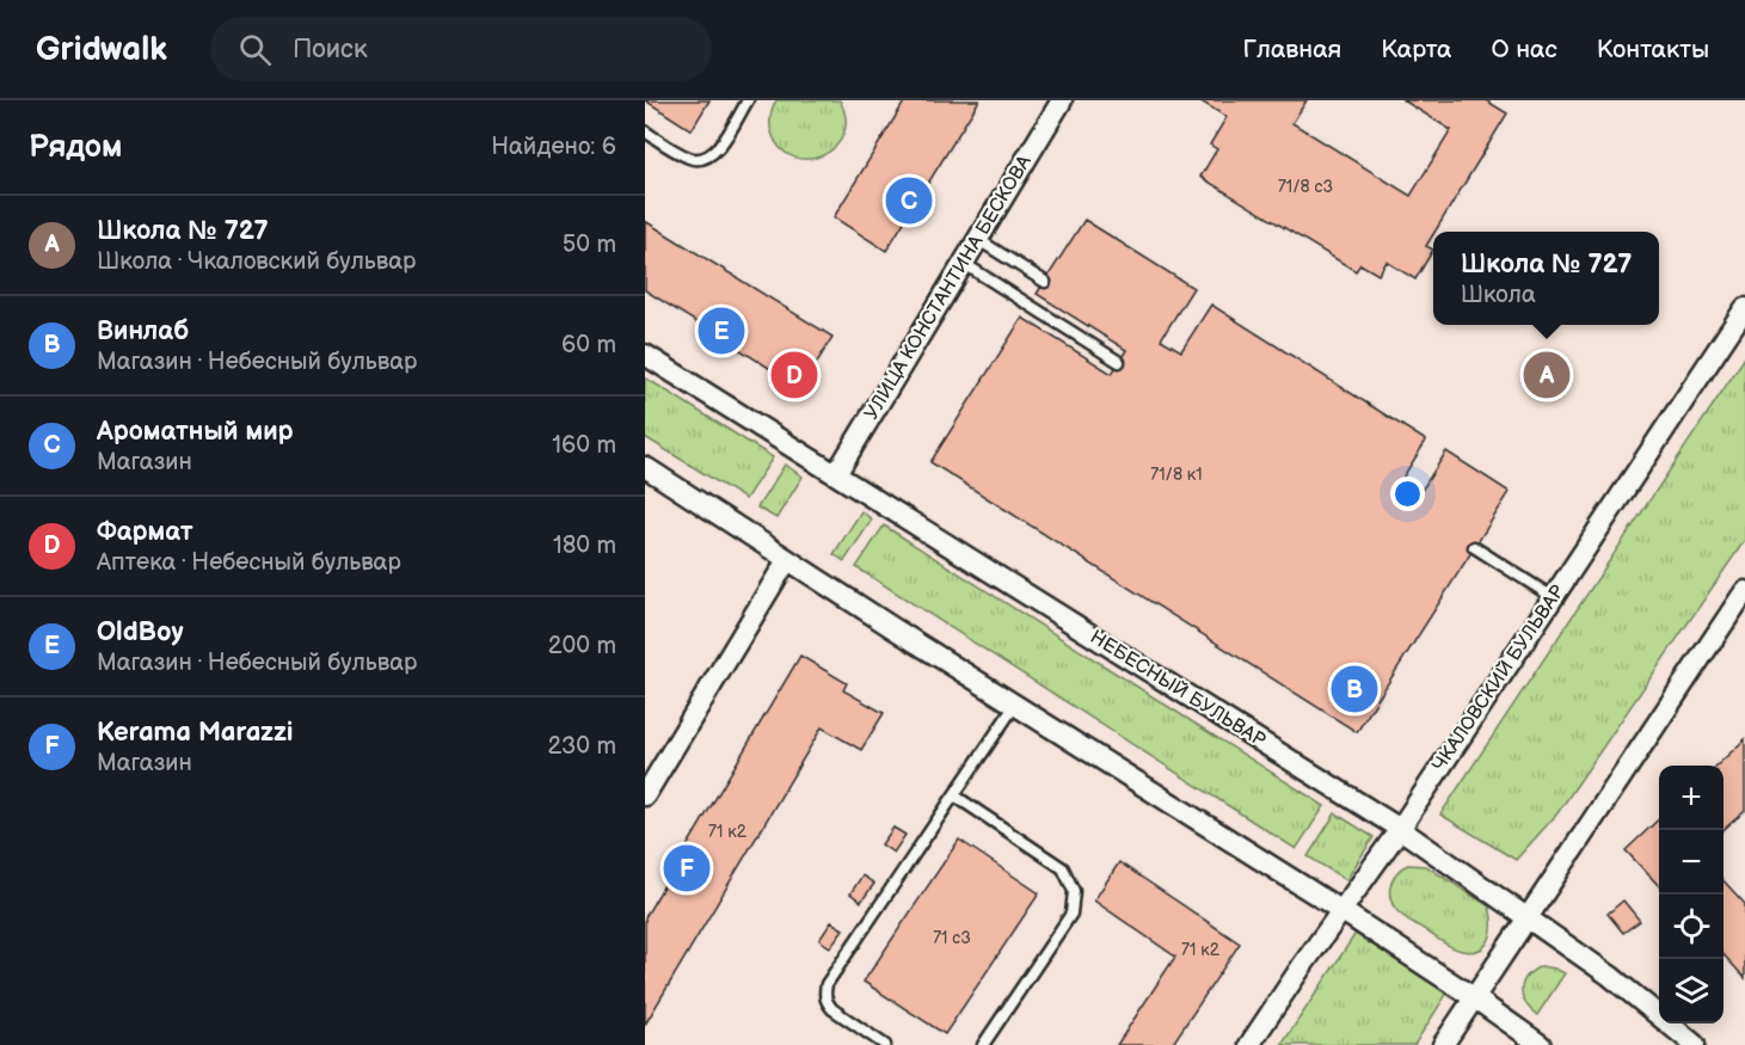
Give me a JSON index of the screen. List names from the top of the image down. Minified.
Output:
{"streets":{"street":["УЛИЦА КОНСТАНТИНА БЕСКОВА","ЧКАЛОВСКИЙ БУЛЬВАР","НЕБЕСНЫЙ БУЛЬВАР"]},"crossings":[["УЛИЦА КОНСТАНТИНА БЕСКОВА","НЕБЕСНЫЙ БУЛЬВАР"],["ЧКАЛОВСКИЙ БУЛЬВАР","НЕБЕСНЫЙ БУЛЬВАР"]],"house_numbers":["71/8 с3","71/8 к1","71 к2","71 с3","71 к2"],"page":{"header":"Gridwalk","search":"Поиск","nav":["Главная","Карта","О нас","Контакты"],"heading":["Рядом","Найдено: 6"],"pins":["C","E","A","D","B","F"],"list":[{"mark":"A","name":"Школа № 727","note":"Школа · Чкаловский бульвар","value":"50 m"},{"mark":"B","name":"Винлаб","note":"Магазин · Небесный бульвар","value":"60 m"},{"mark":"C","name":"Ароматный мир","note":"Магазин","value":"160 m"},{"mark":"D","name":"Фармат","note":"Аптека · Небесный бульвар","value":"180 m"},{"mark":"E","name":"OldBoy","note":"Магазин · Небесный бульвар","value":"200 m"},{"mark":"F","name":"Kerama Marazzi","note":"Магазин","value":"230 m"}],"popup":["Школа № 727","Школа"],"map_buttons":["+","−"]}}
